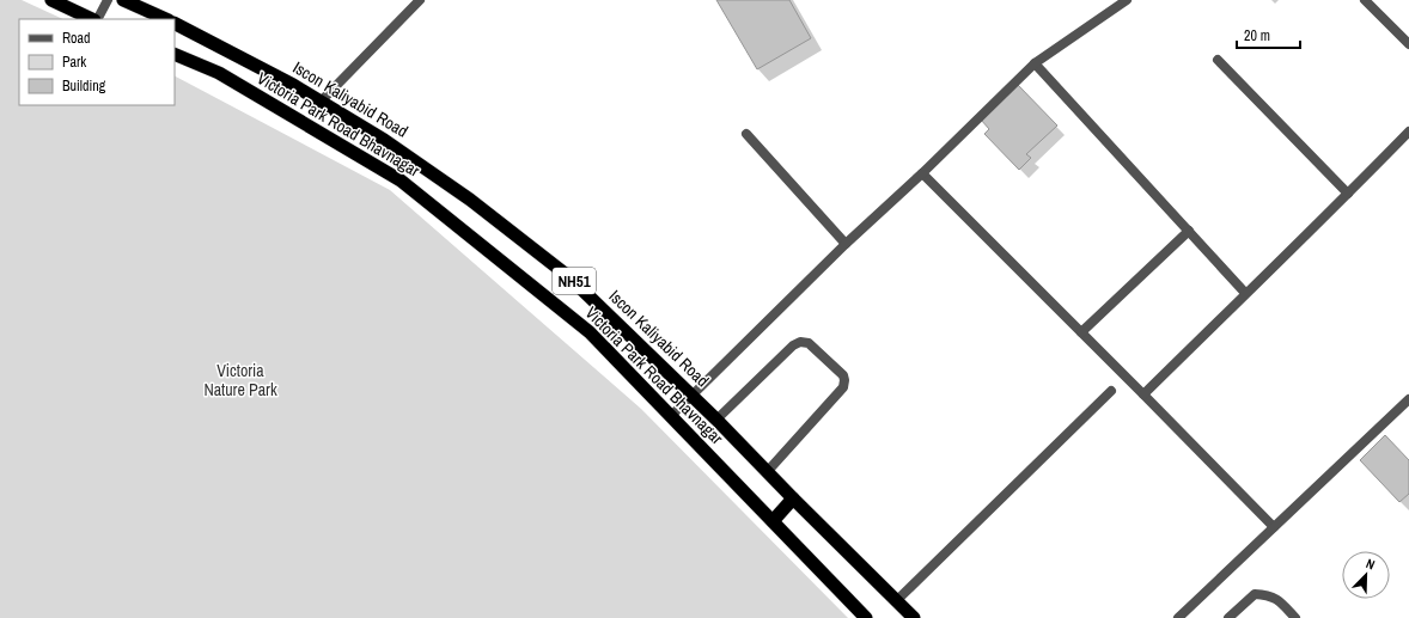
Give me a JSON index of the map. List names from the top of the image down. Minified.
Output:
{"streets":{"highway":["Iscon Kaliyabid Road","Victoria Park Road Bhavnagar","NH51"]},"parks":["Victoria Nature Park"],"legend":["Road","Park","Building"],"scale_bar":"20 m","north":"top right"}
